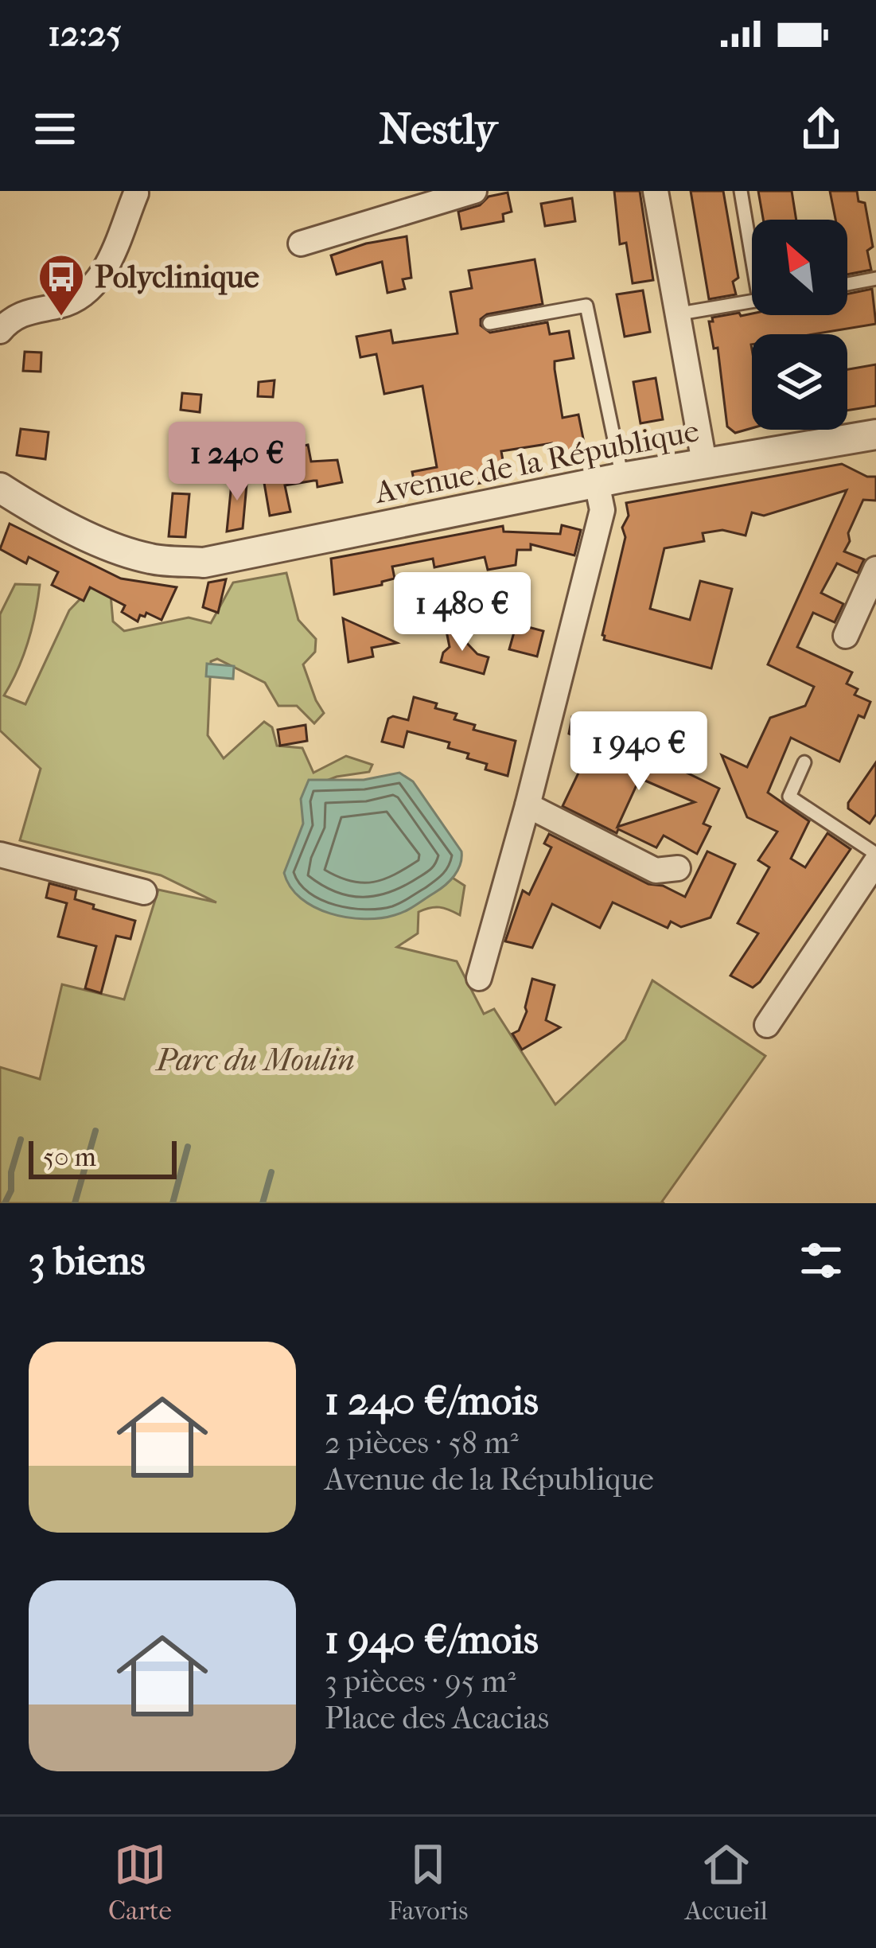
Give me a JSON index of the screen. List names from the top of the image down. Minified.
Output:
{"streets":{"street":["Avenue de la République"]},"parks":["Parc du Moulin"],"places":{"bus stop":["Polyclinique"]},"scale_bar":"50 m","north":"top left","page":{"status":"12:25","header":"Nestly","price":["1 240 €","1 480 €","1 940 €"],"scale":"50 m","heading":"3 biens","list":[{"name":"1 240 €/mois","note":"2 pièces · 58 m² · Avenue de la République"},{"name":"1 940 €/mois","note":"3 pièces · 95 m² · Place des Acacias"}],"tabs":["Carte","Favoris","Accueil"]}}
